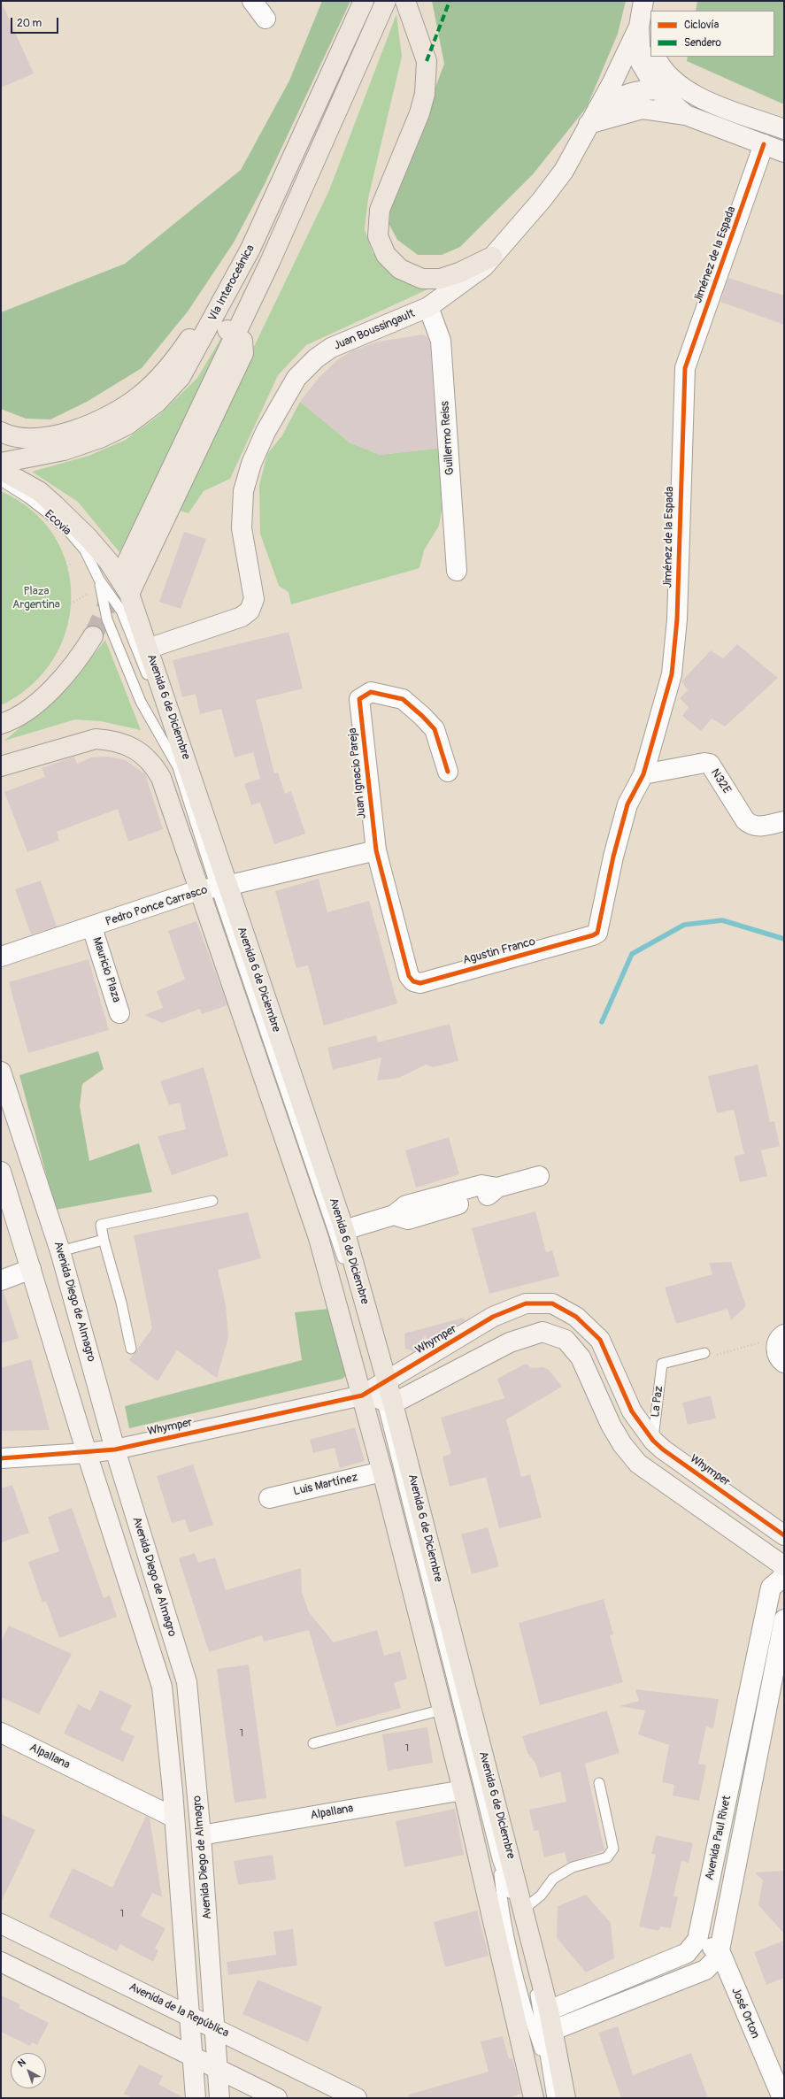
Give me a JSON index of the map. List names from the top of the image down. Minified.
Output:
{"streets":{"main road":["Vía Interoceánica","Juan Boussingault","Avenida 6 de Diciembre","Avenida Diego de Almagro","Whymper","Avenida de la República"],"street":["Jiménez de la Espada","Guillermo Reiss","Juan Ignacio Pareja","N32E","Pedro Ponce Carrasco","Agustin Franco","Mauricio Plaza","Luis Martínez","Alpallana","Avenida Paul Rivet","José Orton"],"lane":["Ecovia","La Paz"]},"crossings":[["Jiménez de la Espada","N32E"],["Jiménez de la Espada","Agustin Franco"],["Juan Boussingault","Guillermo Reiss"],["Juan Boussingault","Avenida 6 de Diciembre"],["Avenida 6 de Diciembre","Pedro Ponce Carrasco"],["Avenida 6 de Diciembre","Whymper"],["Avenida 6 de Diciembre","Luis Martínez"],["Avenida 6 de Diciembre","Alpallana"],["Avenida 6 de Diciembre","Avenida Paul Rivet"],["Juan Ignacio Pareja","Pedro Ponce Carrasco"],["Juan Ignacio Pareja","Agustin Franco"],["Pedro Ponce Carrasco","Mauricio Plaza"],["Avenida Diego de Almagro","Whymper"],["Avenida Diego de Almagro","Alpallana"],["Avenida Diego de Almagro","Avenida de la República"],["Whymper","La Paz"],["Whymper","Avenida Paul Rivet"],["Avenida Paul Rivet","José Orton"]],"parks":["Plaza Argentina"],"house_numbers":["1","1","1"],"legend":["Ciclovía","Sendero"],"scale_bar":"20 m","north":"top left"}
